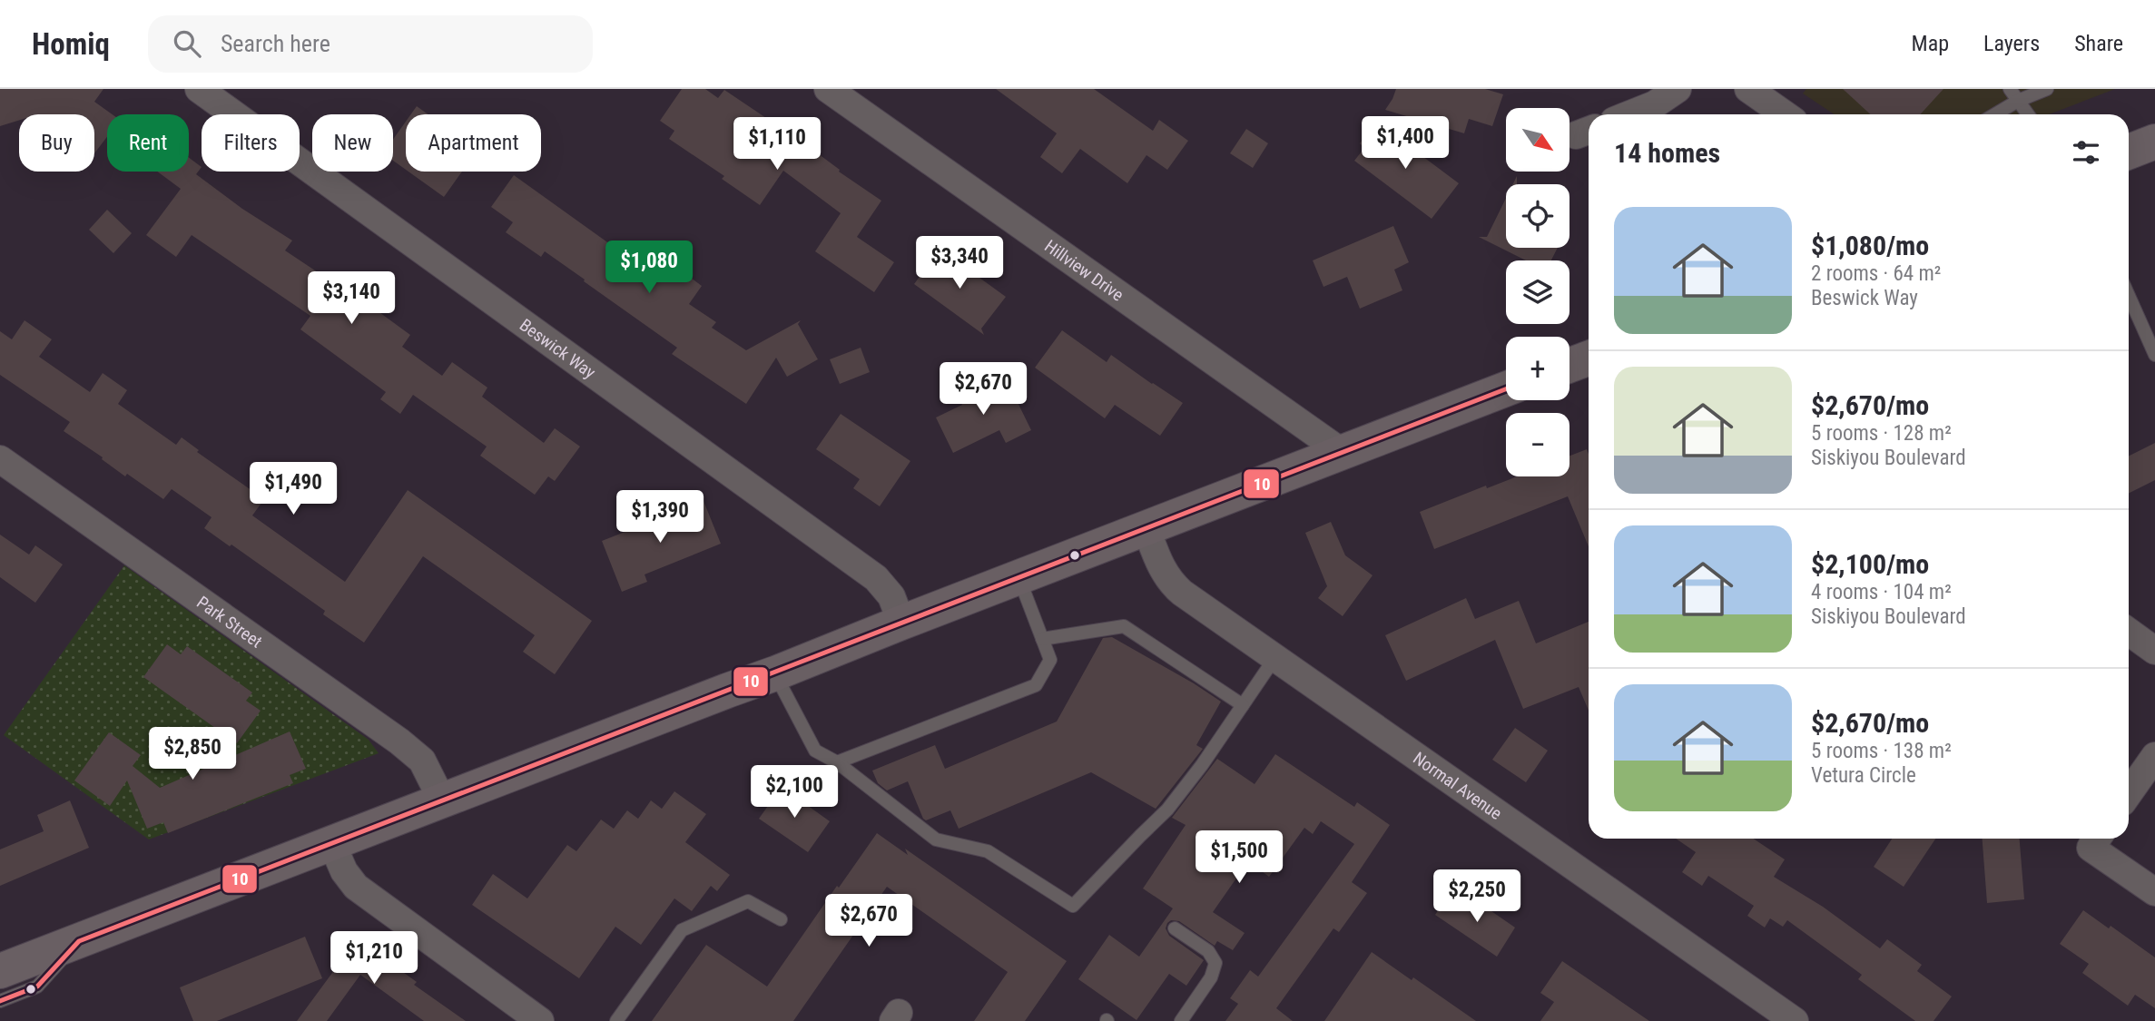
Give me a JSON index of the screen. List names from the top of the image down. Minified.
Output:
{"streets":{"street":["Hillview Drive","Beswick Way","Park Street","Normal Avenue"]},"lines":["transit line 10"],"north":"bottom right","page":{"header":"Homiq","search":"Search here","nav":["Map","Layers","Share"],"map_buttons":["+","−"],"chip":["Buy","Rent","Filters","New","Apartment"],"heading":"14 homes","price":["$1,400","$1,110","$3,340","$1,080","$3,140","$2,670","$1,490","$1,390","$2,850","$2,100","$1,500","$2,250","$2,670","$1,210"],"list":[{"name":"$1,080/mo","note":"2 rooms · 64 m² · Beswick Way"},{"name":"$2,670/mo","note":"5 rooms · 128 m² · Siskiyou Boulevard"},{"name":"$2,100/mo","note":"4 rooms · 104 m² · Siskiyou Boulevard"},{"name":"$2,670/mo","note":"5 rooms · 138 m² · Vetura Circle"}]}}
